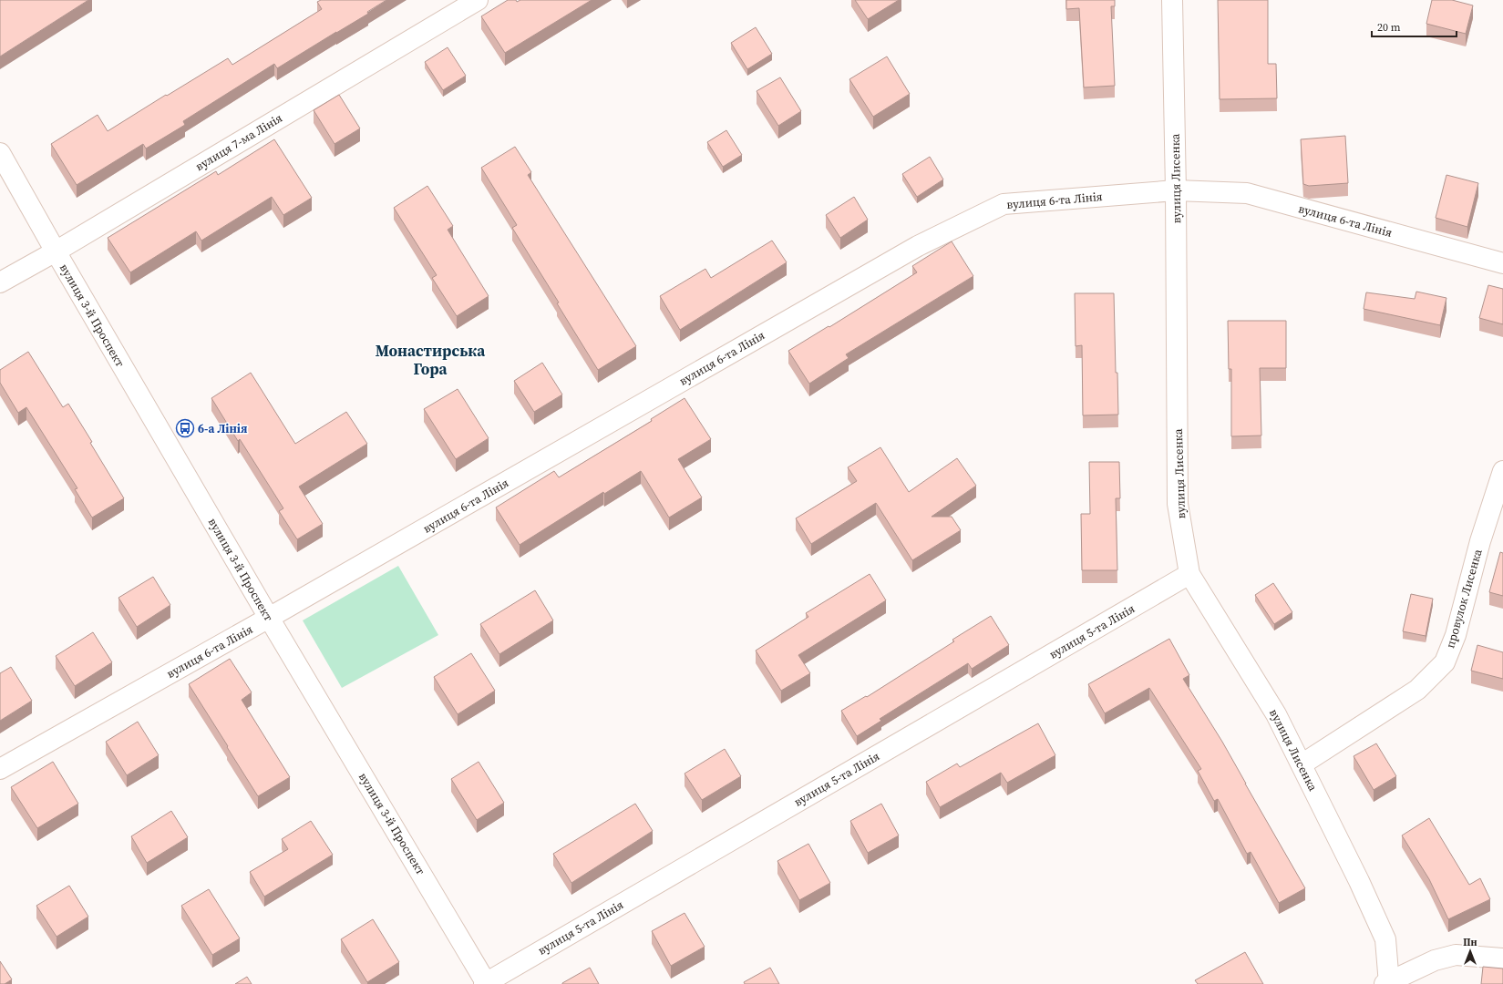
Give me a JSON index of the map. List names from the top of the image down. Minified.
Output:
{"streets":{"street":["вулиця 7-ма Лінія","вулиця Лисенка","вулиця 6-та Лінія","вулиця 3-й Проспект","провулок Лисенка","вулиця 5-та Лінія"]},"crossings":[["вулиця 7-ма Лінія","вулиця 3-й Проспект"],["вулиця Лисенка","вулиця 6-та Лінія"],["вулиця Лисенка","провулок Лисенка"],["вулиця Лисенка","вулиця 5-та Лінія"],["вулиця 6-та Лінія","вулиця 3-й Проспект"],["вулиця 3-й Проспект","вулиця 5-та Лінія"]],"districts":["Монастирська Гора"],"places":{"bus stop":["6-а Лінія"]},"scale_bar":"20 m","north":"top"}
